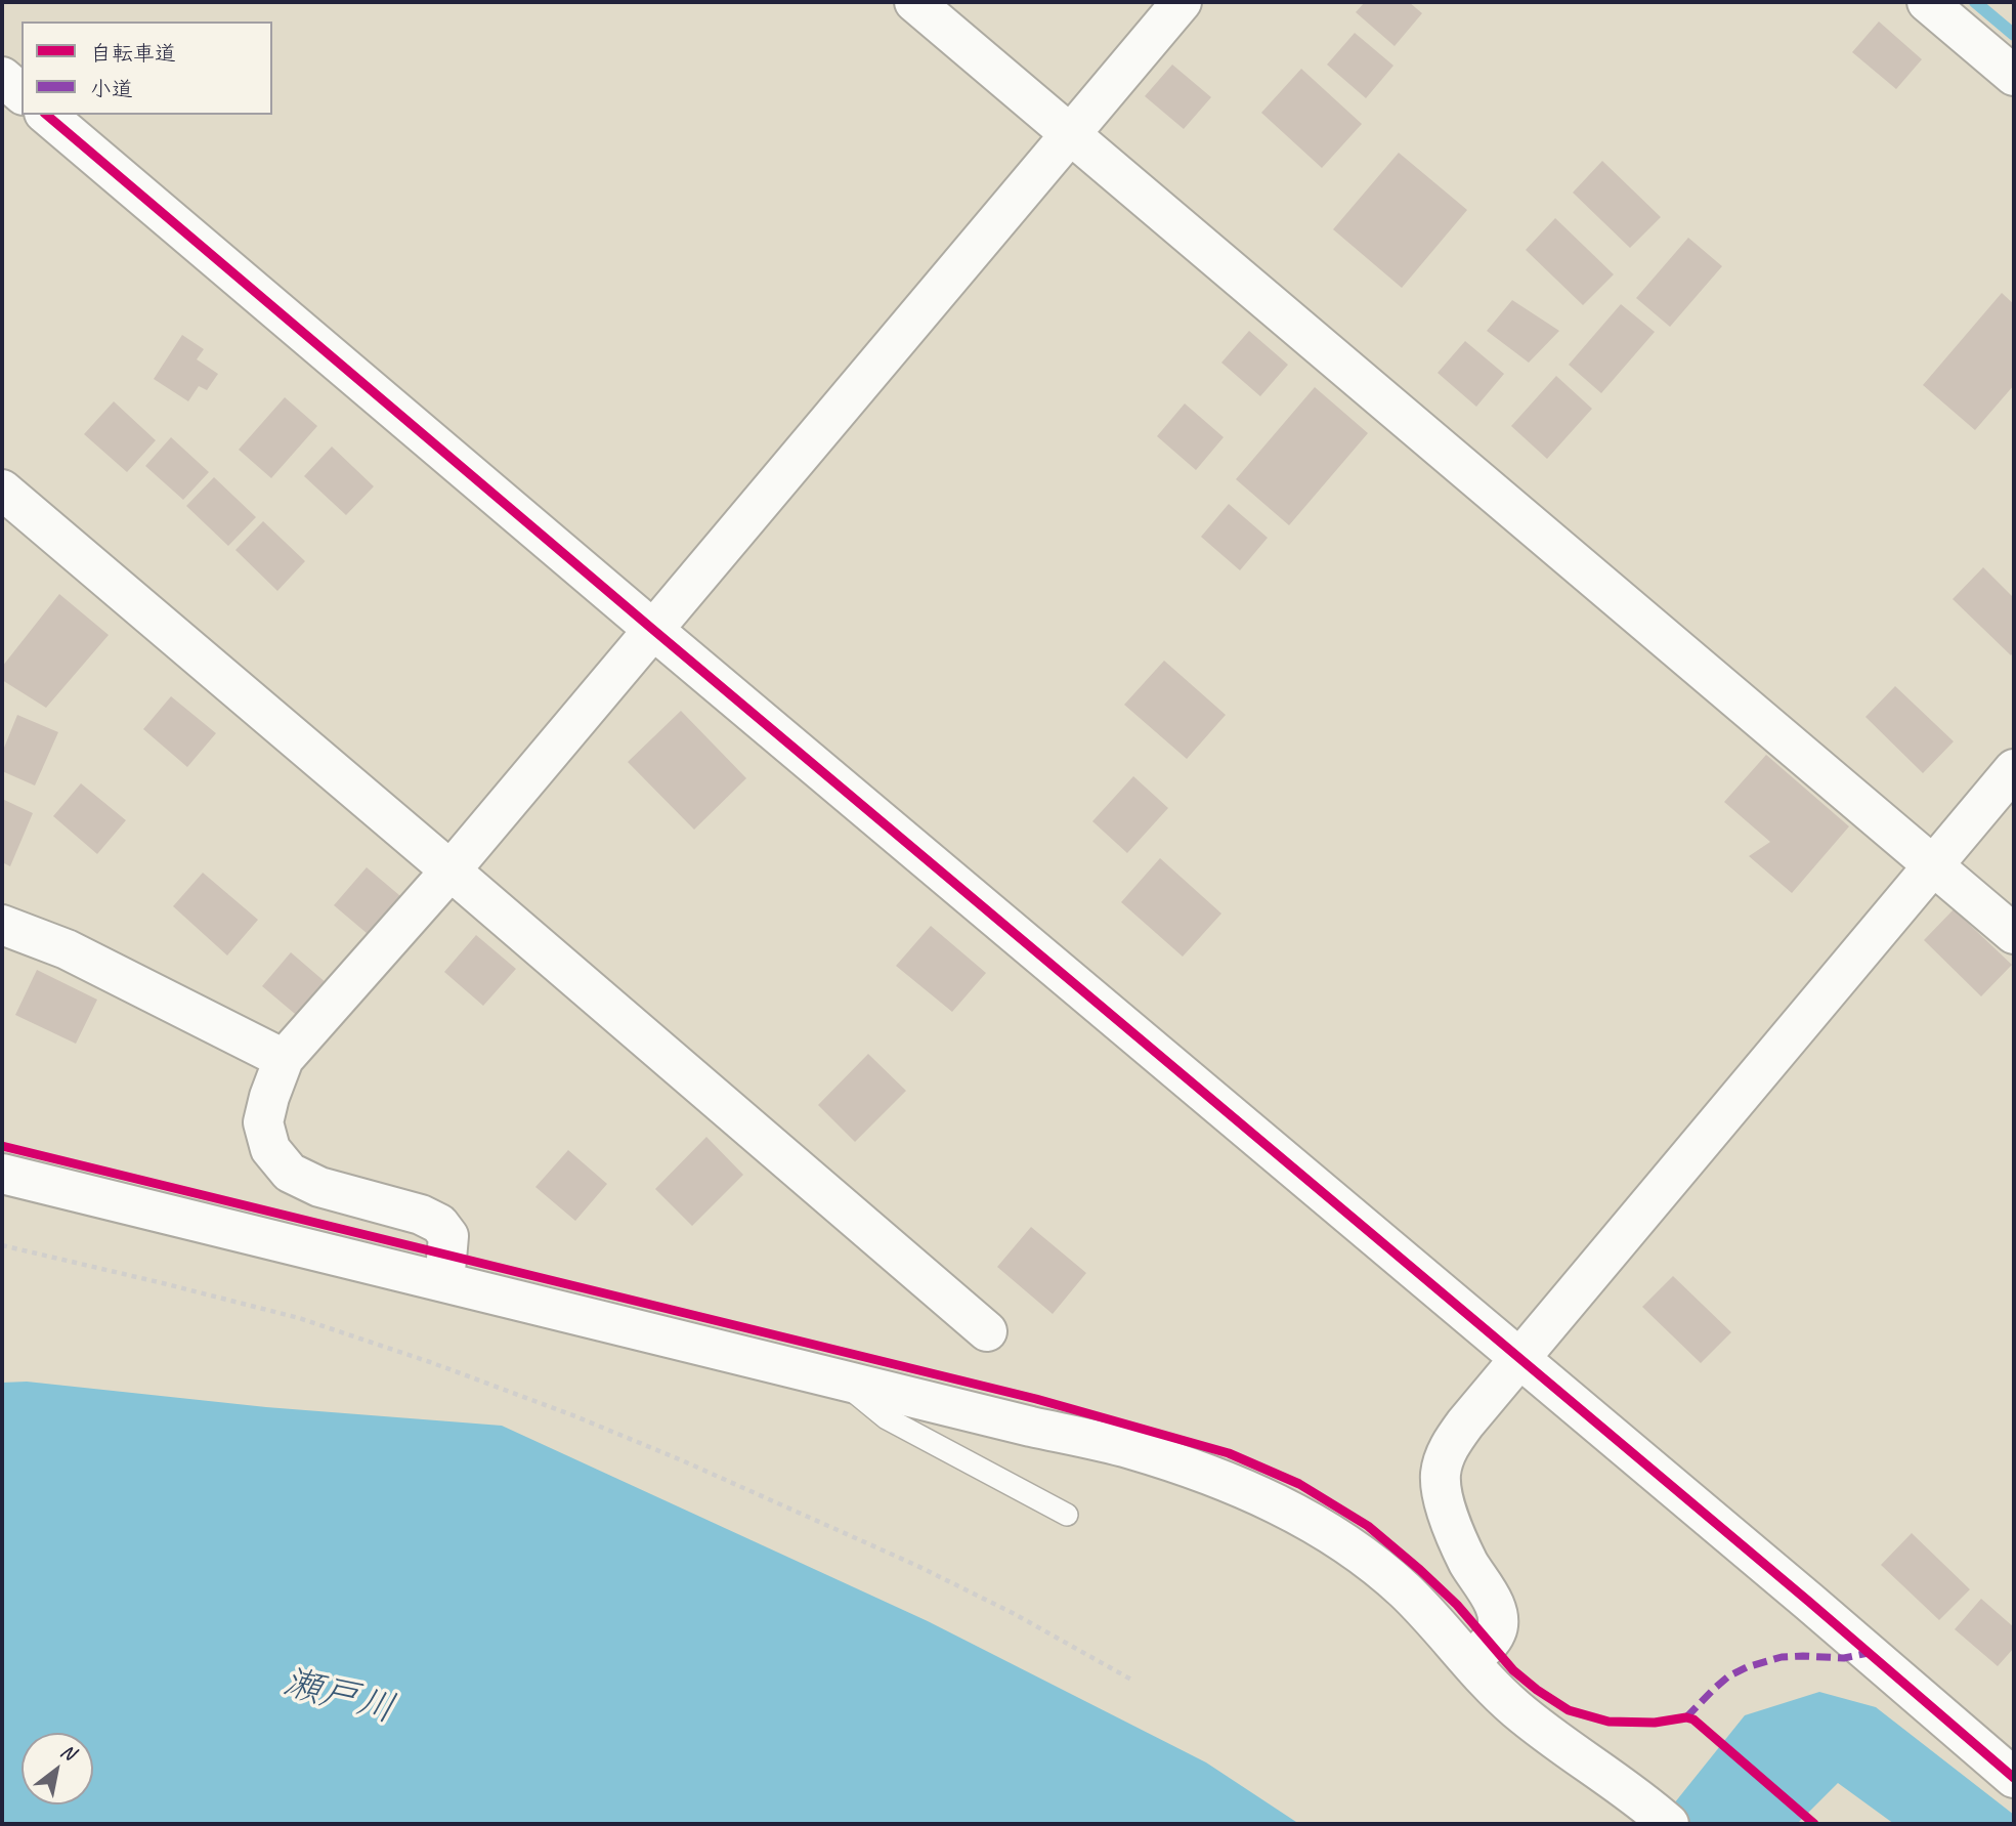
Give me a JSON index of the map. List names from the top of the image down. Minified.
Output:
{"water":["瀬戸川"],"legend":["自転車道","小道"],"north":"top right"}
